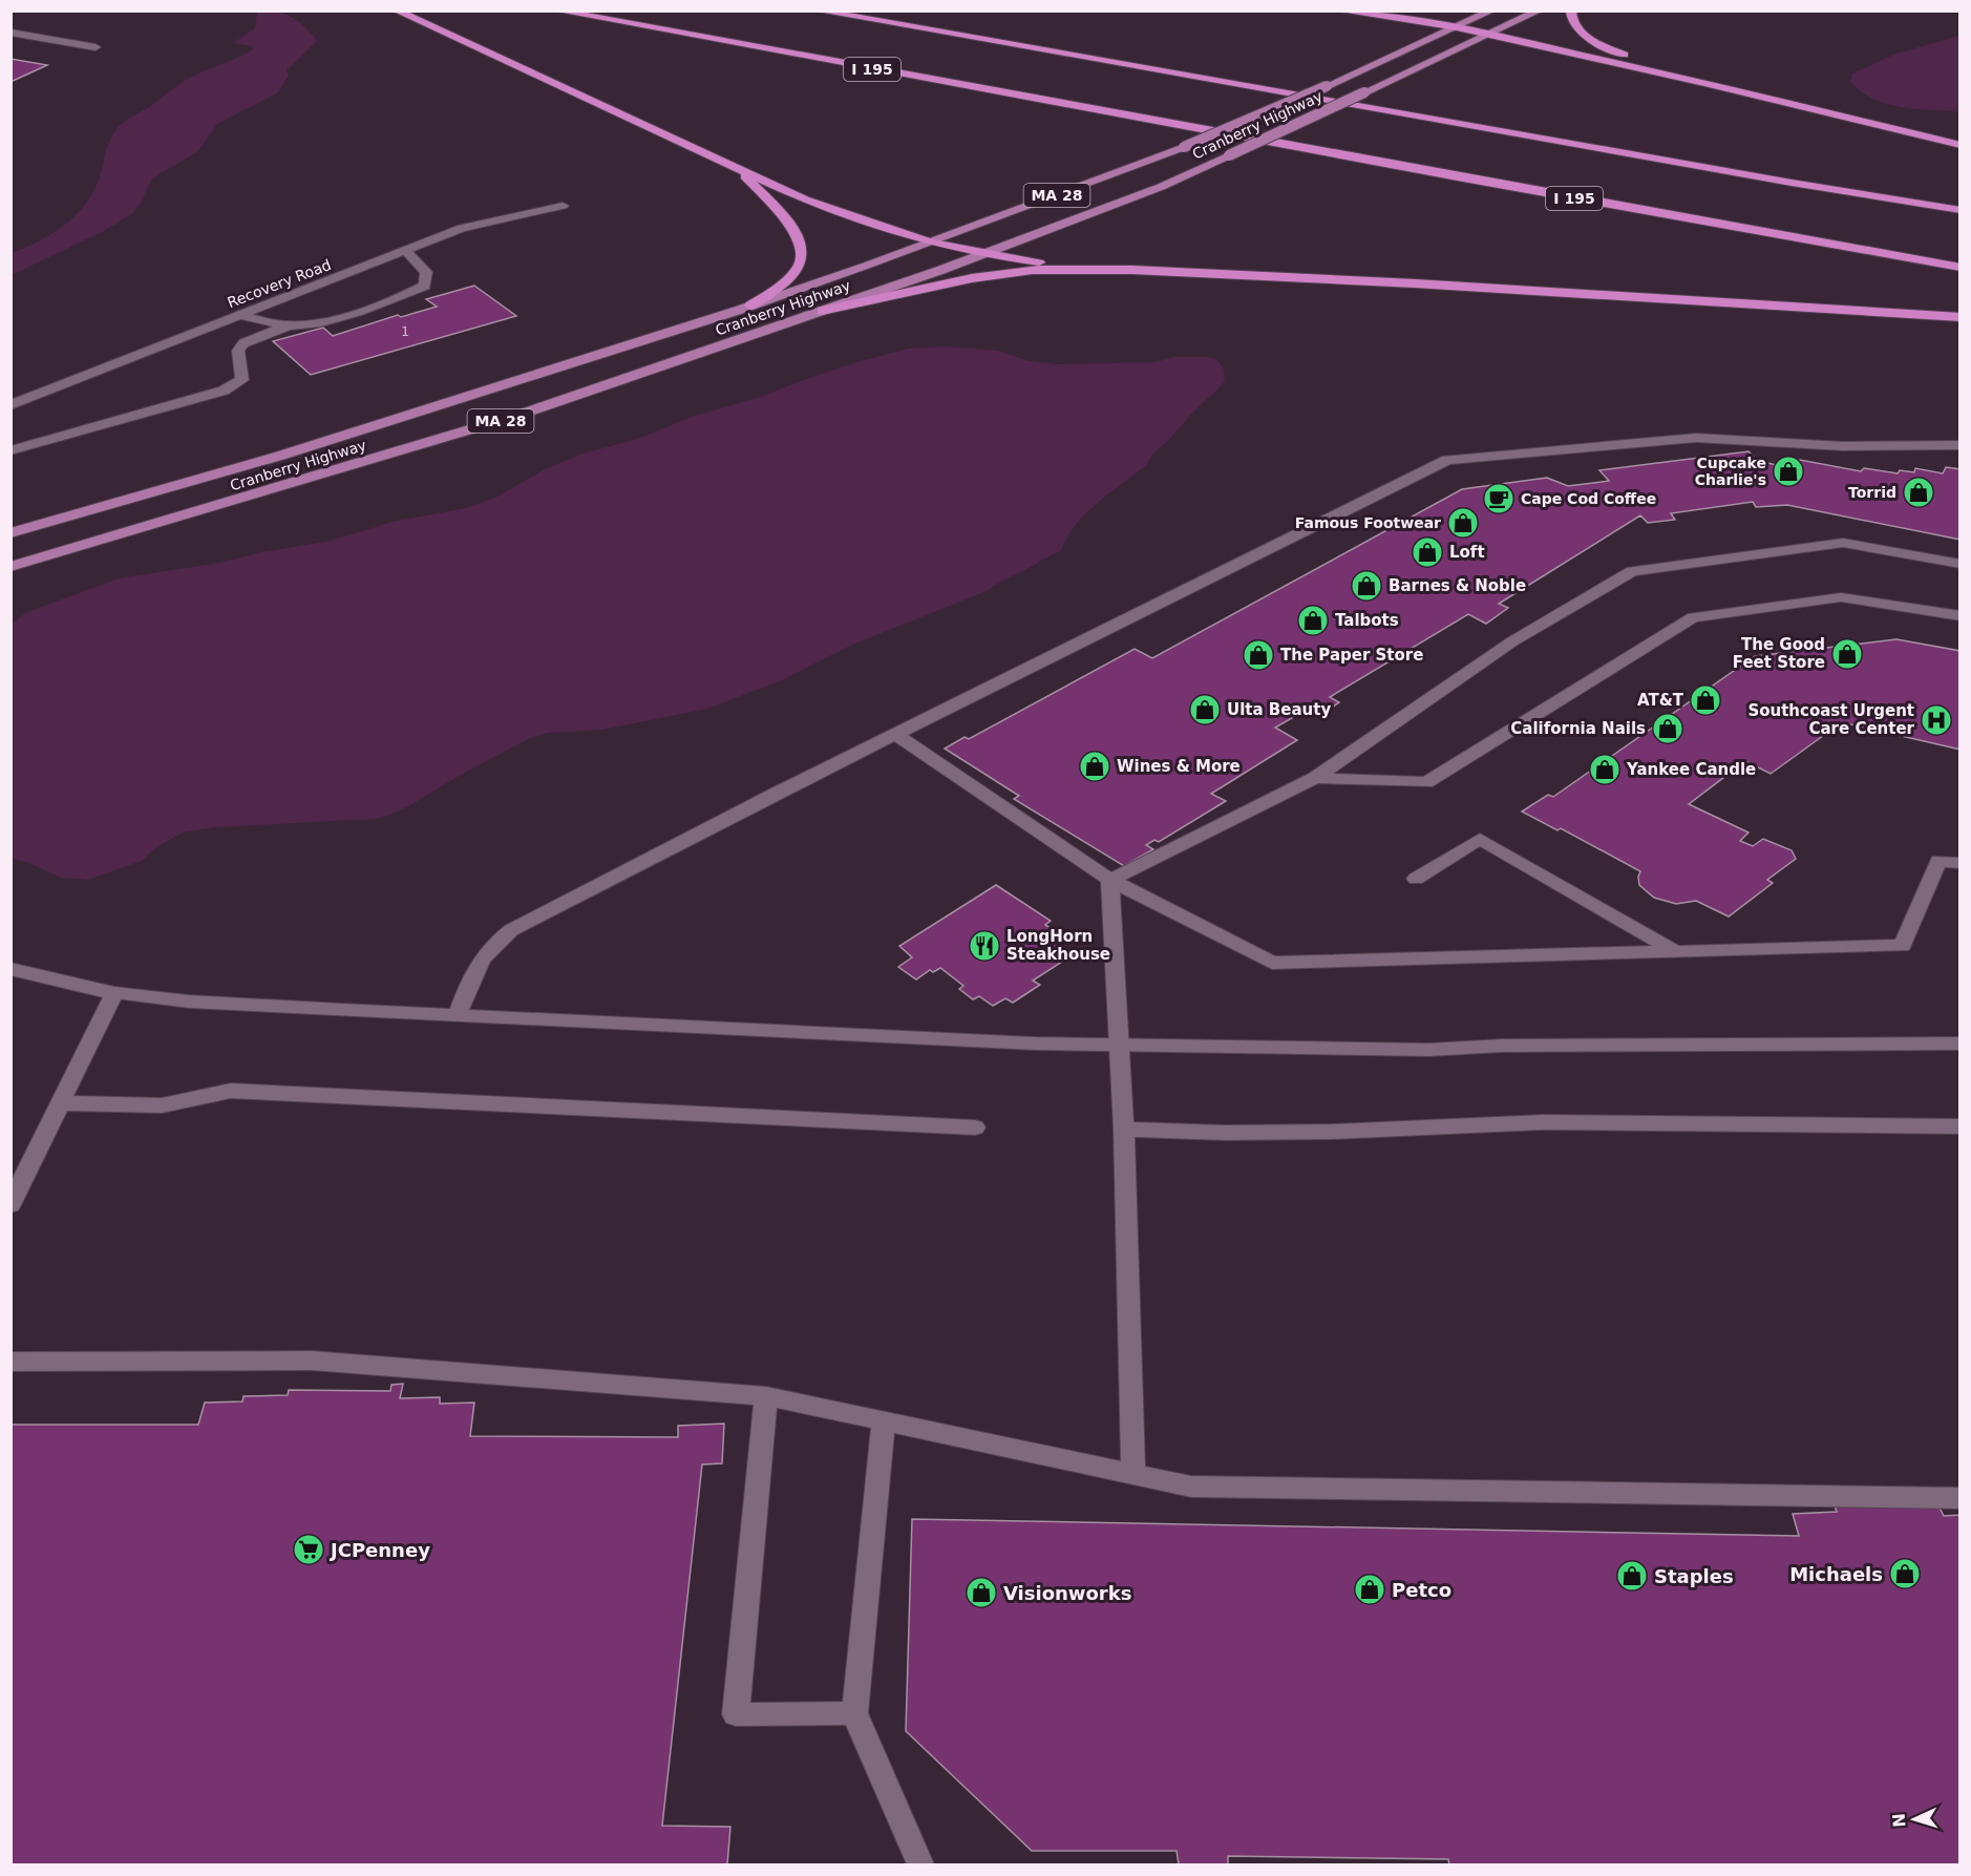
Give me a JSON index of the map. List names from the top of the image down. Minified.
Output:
{"streets":{"highway":["I 195"],"main road":["Cranberry Highway","MA 28"],"street":["Recovery Road"]},"places":{"shop":["Cupcake Charlie's","Torrid","Famous Footwear","Loft","Barnes & Noble","Talbots","The Good Feet Store","The Paper Store","AT&T","Ulta Beauty","California Nails","Wines & More","Yankee Candle","Michaels","Staples","Petco","Visionworks"],"cafe":["Cape Cod Coffee"],"hospital":["Southcoast Urgent Care Center"],"restaurant":["LongHorn Steakhouse"],"supermarket":["JCPenney"]},"house_numbers":["1"],"north":"left"}
